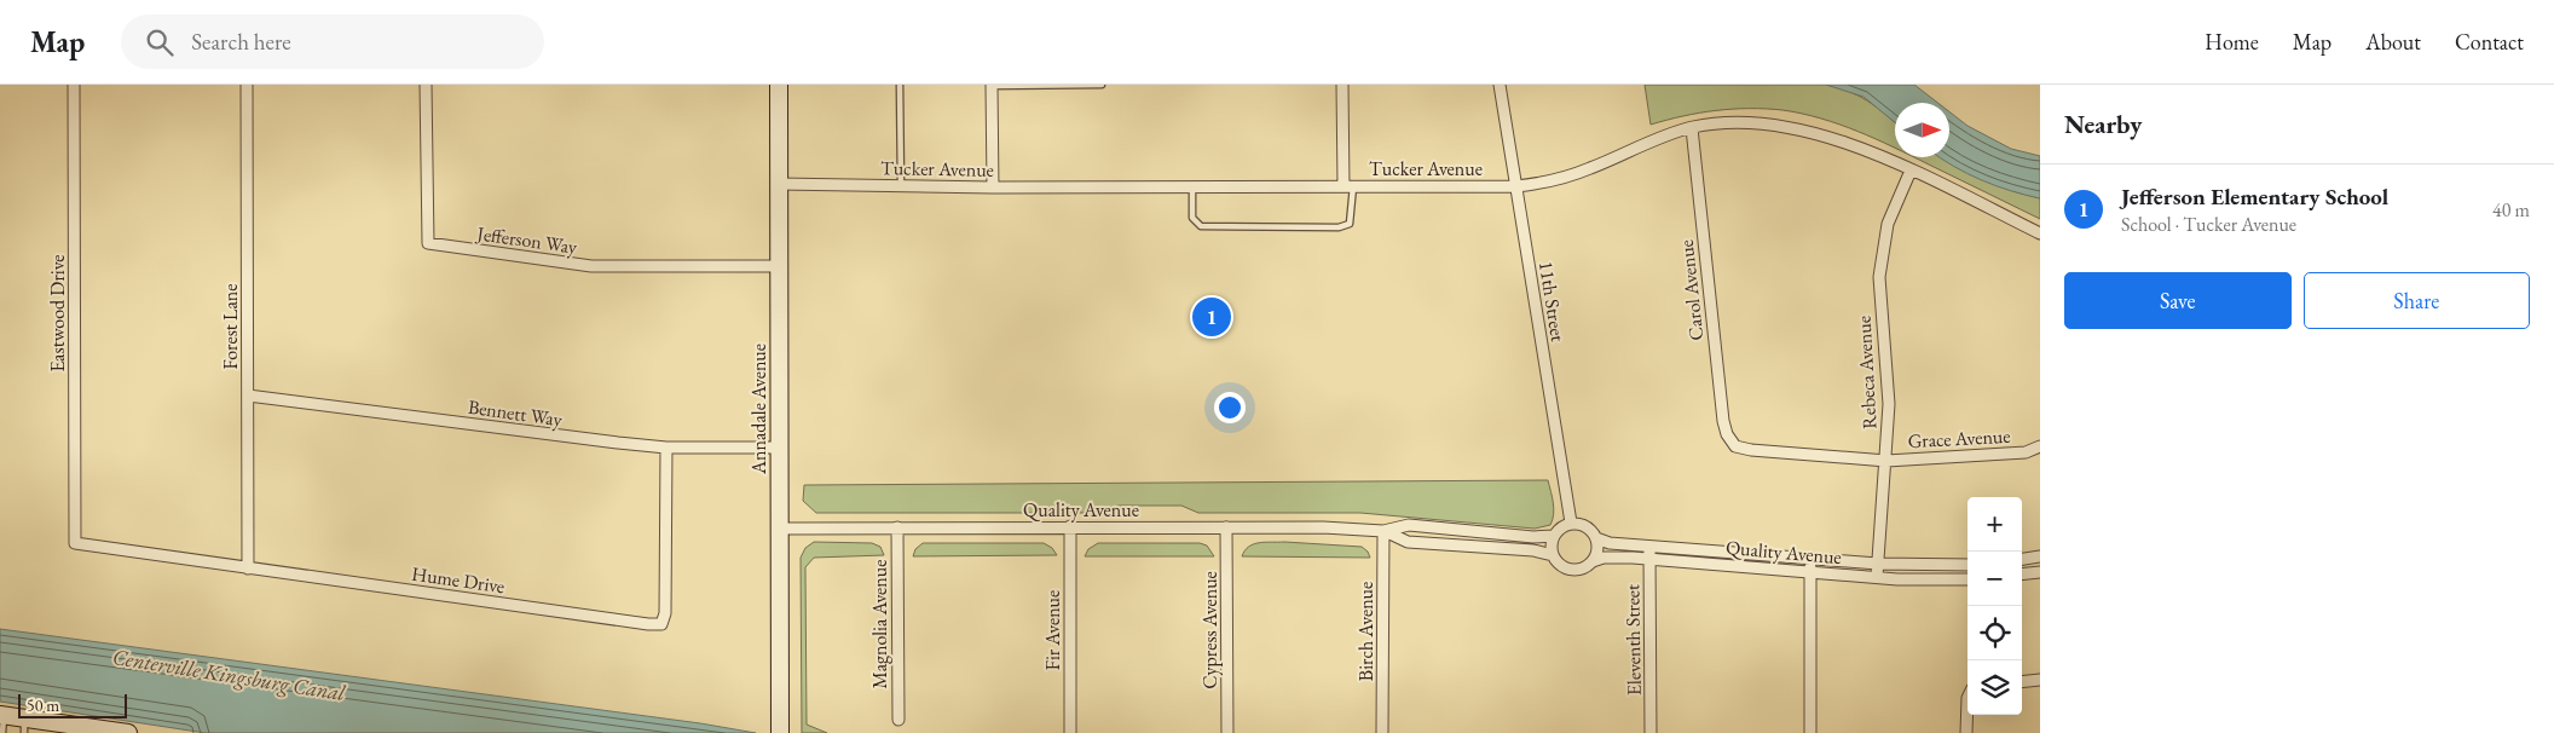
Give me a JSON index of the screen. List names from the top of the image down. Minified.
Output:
{"streets":{"street":["Tucker Avenue","Jefferson Way","Carol Avenue","11th Street","Eastwood Drive","Forest Lane","Rebeca Avenue","Annadale Avenue","Bennett Way","Grace Avenue","Quality Avenue","Hume Drive","Magnolia Avenue","Fir Avenue","Cypress Avenue","Birch Avenue","Eleventh Street"]},"crossings":[["Tucker Avenue","Carol Avenue"],["Tucker Avenue","11th Street"],["Tucker Avenue","Rebeca Avenue"],["Tucker Avenue","Annadale Avenue"],["Jefferson Way","Annadale Avenue"],["Carol Avenue","Grace Avenue"],["11th Street","Quality Avenue"],["Eastwood Drive","Hume Drive"],["Forest Lane","Bennett Way"],["Forest Lane","Hume Drive"],["Rebeca Avenue","Grace Avenue"],["Rebeca Avenue","Quality Avenue"],["Annadale Avenue","Bennett Way"],["Annadale Avenue","Quality Avenue"],["Bennett Way","Hume Drive"],["Quality Avenue","Magnolia Avenue"],["Quality Avenue","Fir Avenue"],["Quality Avenue","Cypress Avenue"],["Quality Avenue","Birch Avenue"],["Quality Avenue","Eleventh Street"]],"water":["Centerville Kingsburg Canal"],"scale_bar":"50 m","north":"right","page":{"header":"Map","search":"Search here","nav":["Home","Map","About","Contact"],"heading":"Nearby","list":[{"mark":"1","name":"Jefferson Elementary School","note":"School · Tucker Avenue","value":"40 m"}],"buttons":["Save","Share"],"pins":"1","map_buttons":["+","−"],"scale":"50 m"}}
